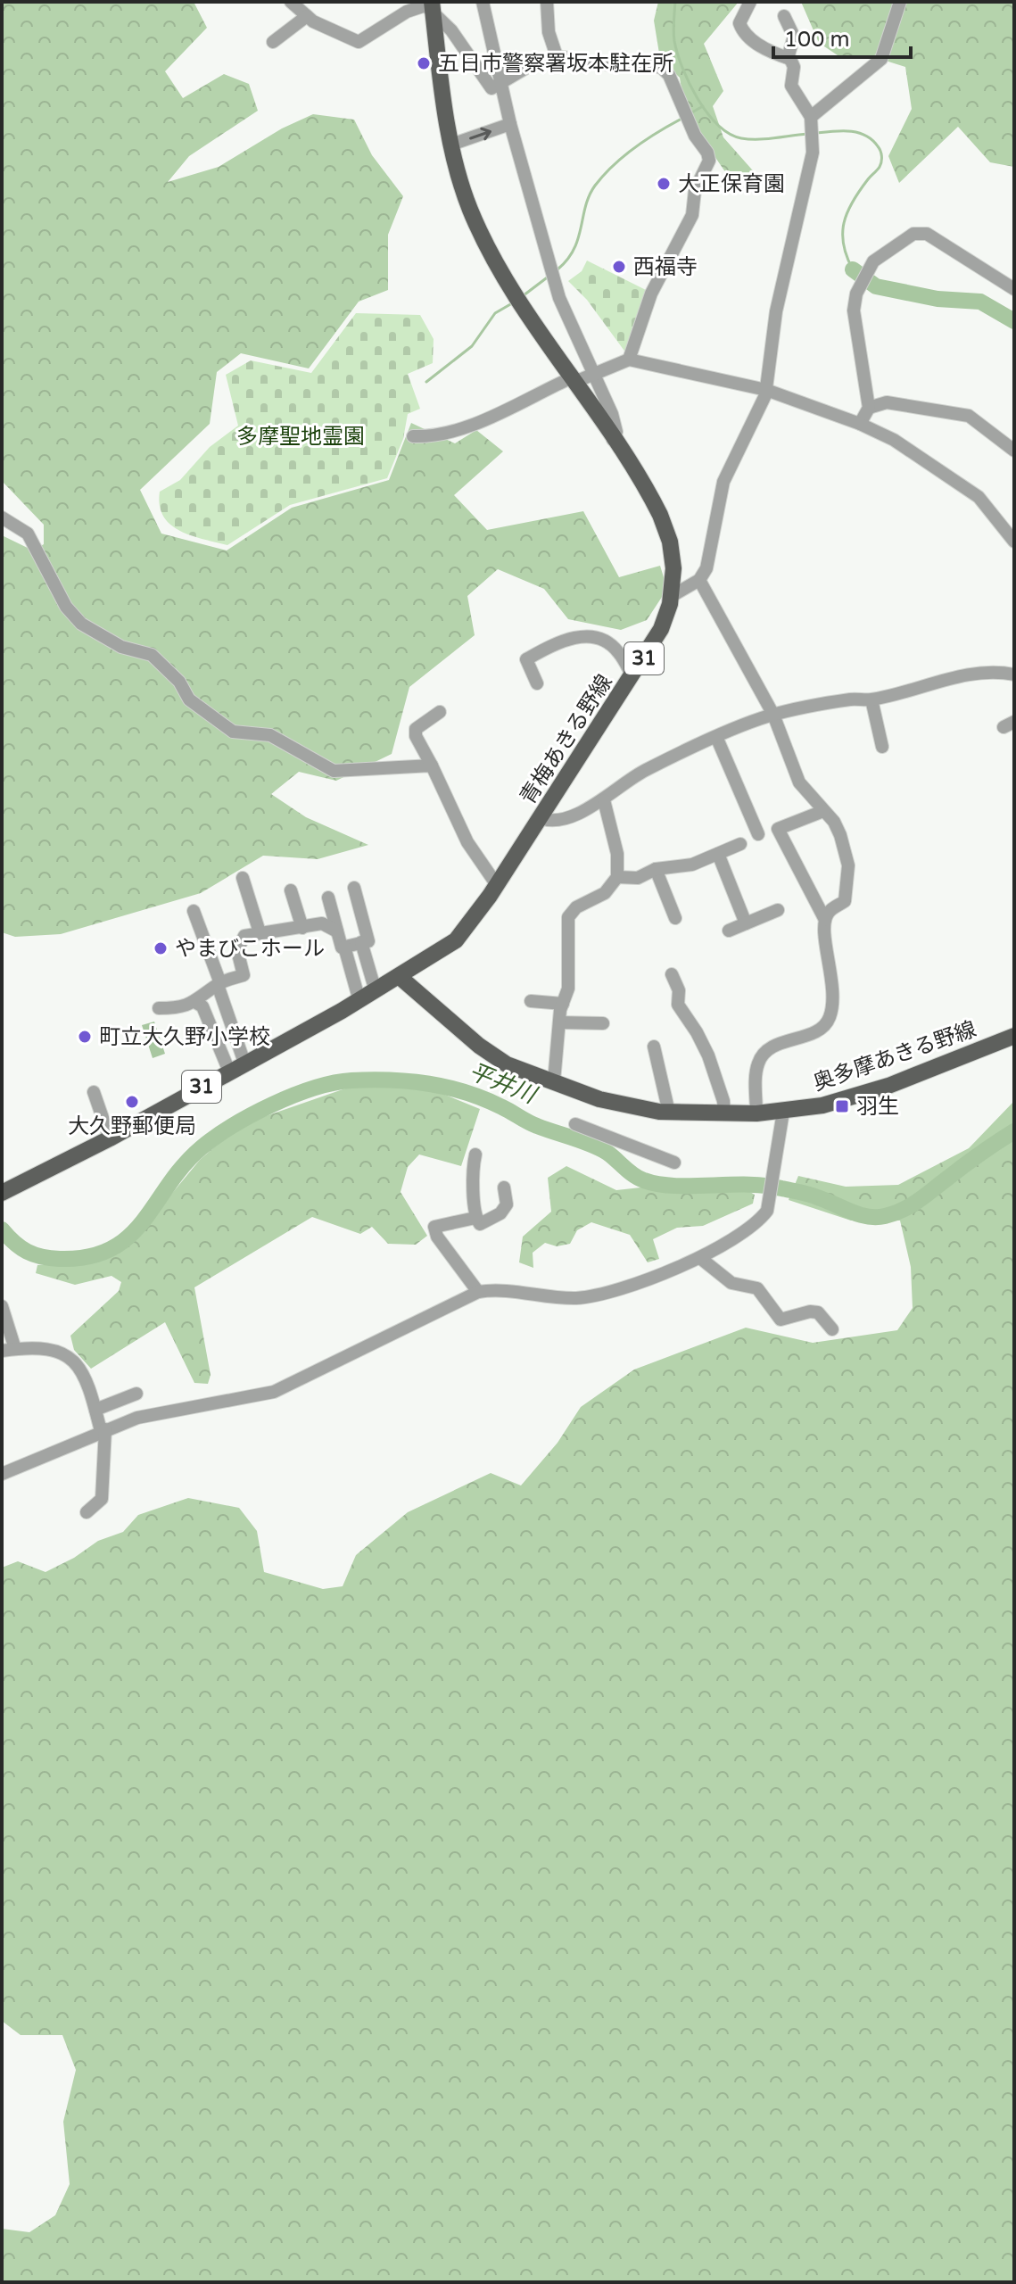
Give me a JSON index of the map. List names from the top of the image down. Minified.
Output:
{"streets":{"main road":["31","青梅あきる野線","奥多摩あきる野線"]},"crossings":[["青梅あきる野線","奥多摩あきる野線"]],"water":["平井川"],"parks":["多摩聖地霊園"],"places":{"other":["五日市警察署坂本駐在所","大正保育園","西福寺","やまびこホール","町立大久野小学校","大久野郵便局"],"transit":["羽生"]},"scale_bar":"100 m"}
